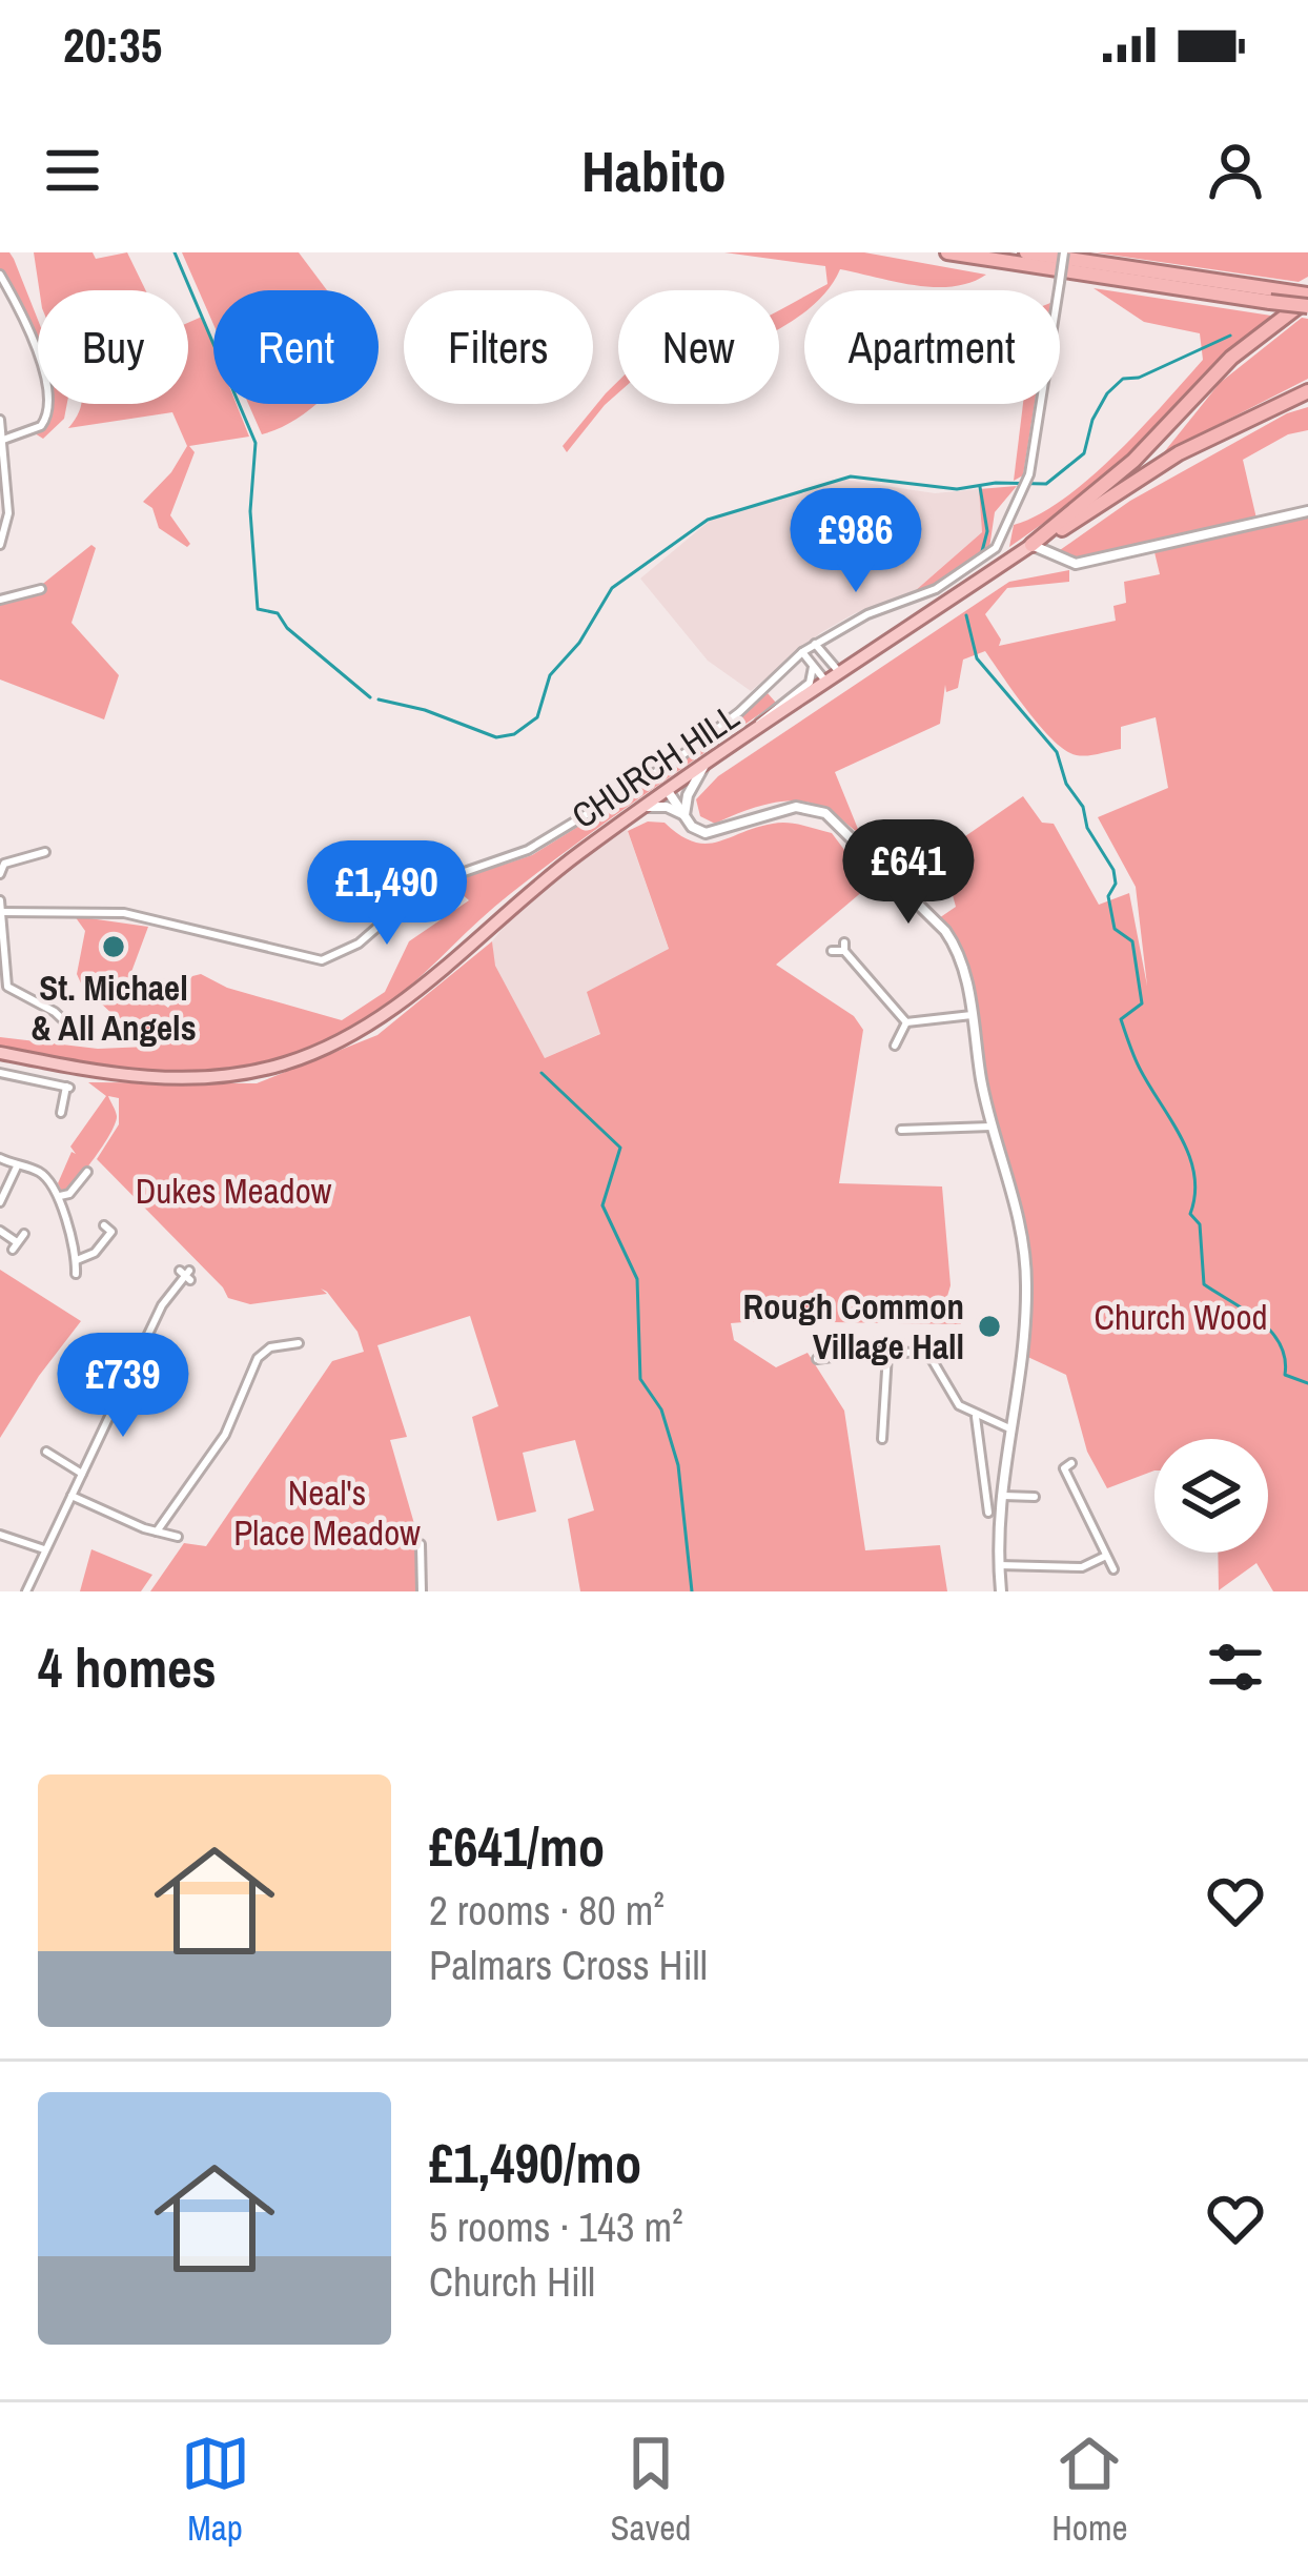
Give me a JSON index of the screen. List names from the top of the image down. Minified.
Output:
{"streets":{"street":["CHURCH HILL"]},"parks":["Dukes Meadow","Church Wood","Neal's Place Meadow"],"places":["St. Michael & All Angels","Rough Common Village Hall"],"page":{"status":"20:35","header":"Habito","chip":["Buy","Rent","Filters","New","Apartment"],"price":["£986","£641","£1,490","£739"],"heading":"4 homes","list":[{"name":"£641/mo","note":"2 rooms · 80 m² · Palmars Cross Hill"},{"name":"£1,490/mo","note":"5 rooms · 143 m² · Church Hill"}],"tabs":["Map","Saved","Home"]}}
